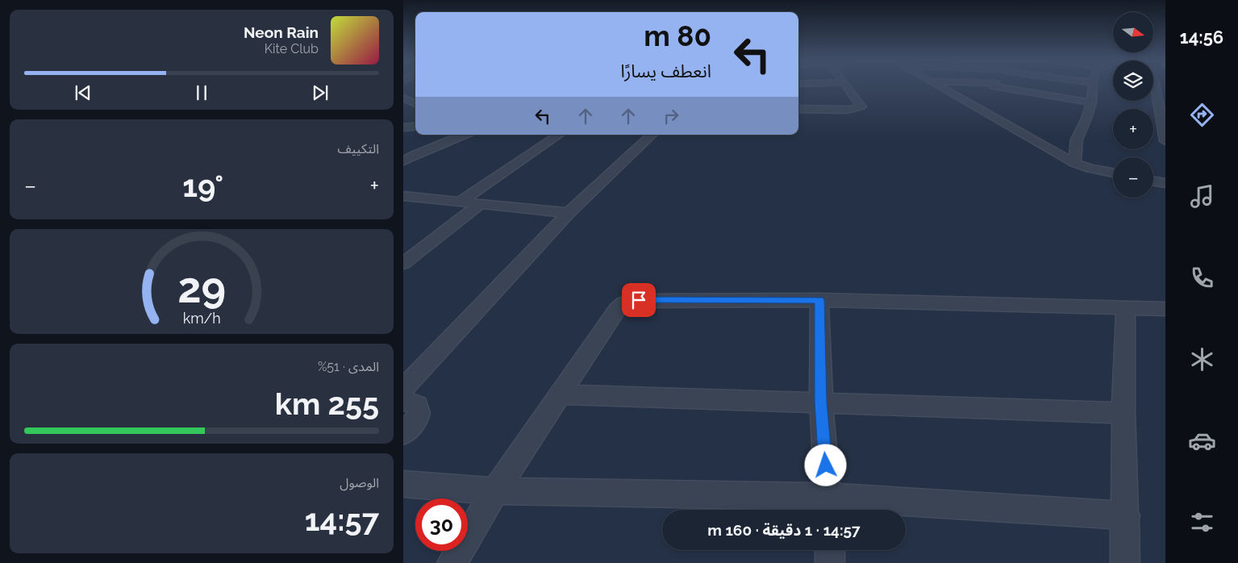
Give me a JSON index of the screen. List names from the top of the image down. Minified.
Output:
{"north":"right","page":{"tabs":"14:56","map_buttons":["+","−"],"turn":["80 m","انعطف يسارًا"],"song":["Neon Rain","Kite Club"],"tile":["التكييف",["المدى · 51%","255 km"],["الوصول","14:57"]],"heat":["−","19°","+"],"limit":"30","trip":"14:57 · 1 دقيقة · 160 m","gauge":["29","km/h"]}}
